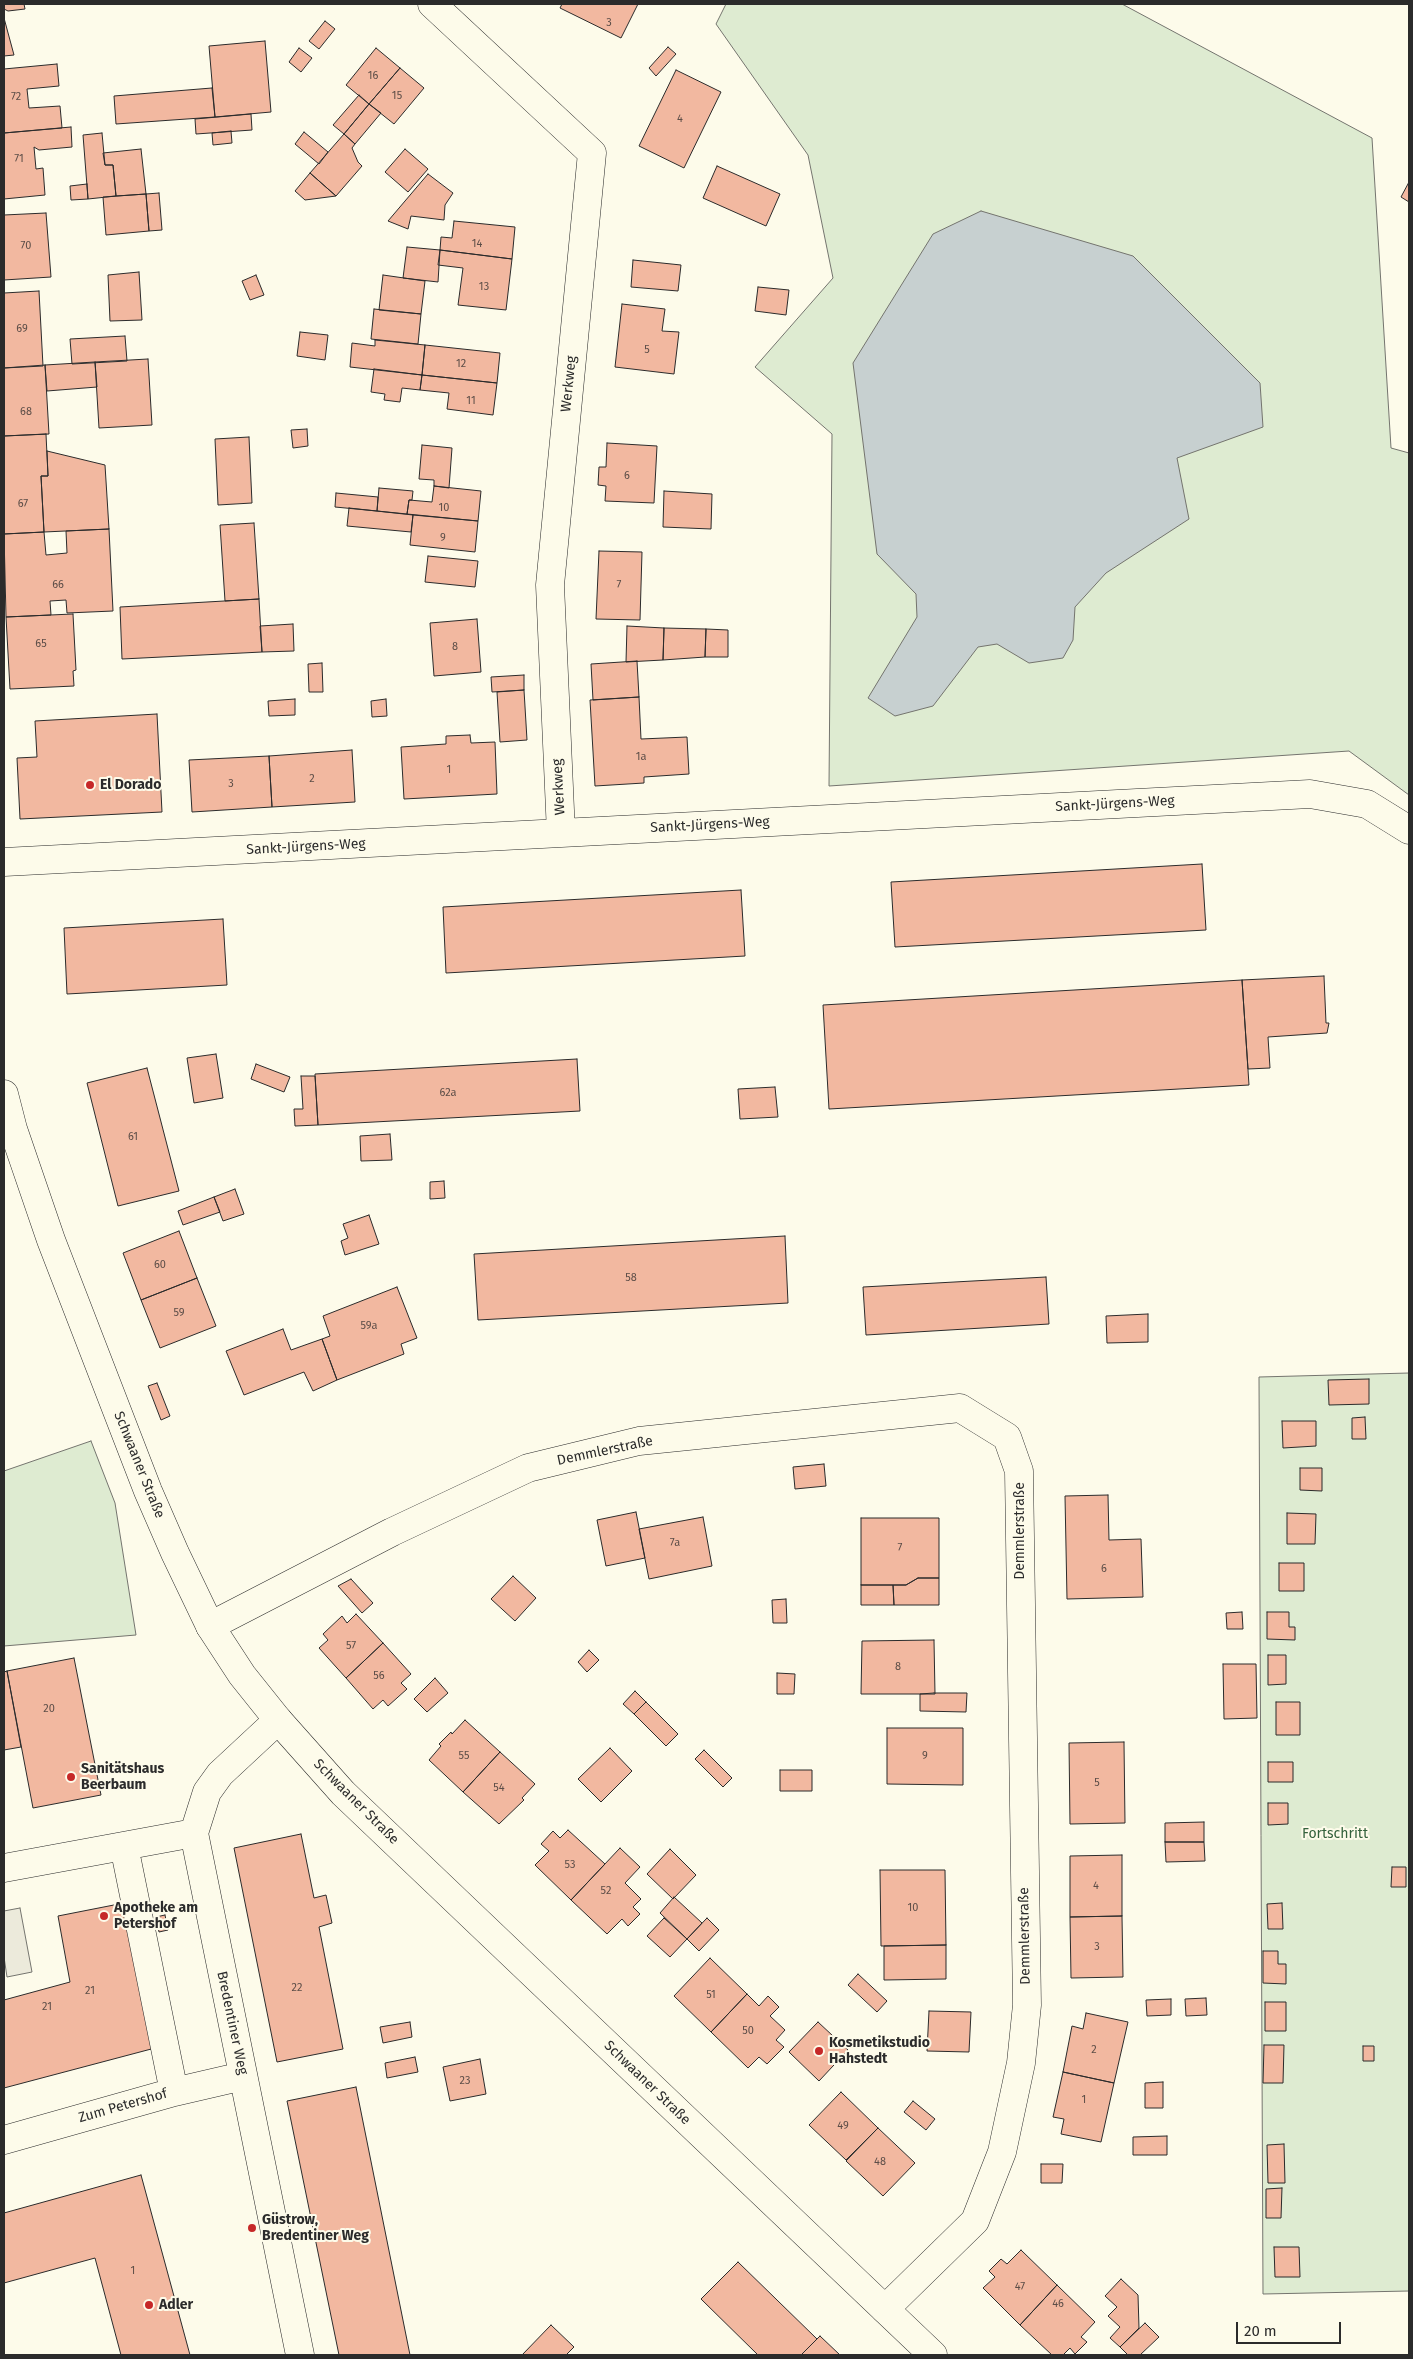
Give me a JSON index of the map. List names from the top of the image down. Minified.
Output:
{"streets":{"street":["Werkweg","Sankt-Jürgens-Weg","Demmlerstraße","Schwaaner Straße","Bredentiner Weg","Zum Petershof"]},"crossings":[["Werkweg","Sankt-Jürgens-Weg"],["Demmlerstraße","Schwaaner Straße"],["Schwaaner Straße","Bredentiner Weg"],["Bredentiner Weg","Zum Petershof"]],"parks":["Fortschritt"],"places":["El Dorado","Sanitätshaus Beerbaum","Apotheke am Petershof","Kosmetikstudio Hahstedt","Güstrow, Bredentiner Weg","Adler"],"house_numbers":["3","16","15","72","4","71","14","70","13","69","5","12","11","68","6","67","10","9","66","7","65","8","1a","1","2","3","62a","61","60","58","59","59a","7a","7","6","57","8","56","20","55","9","5","54","53","4","52","10","3","22","21","51","21","50","2","23","1","49","48","1","47","46"],"scale_bar":"20 m"}
